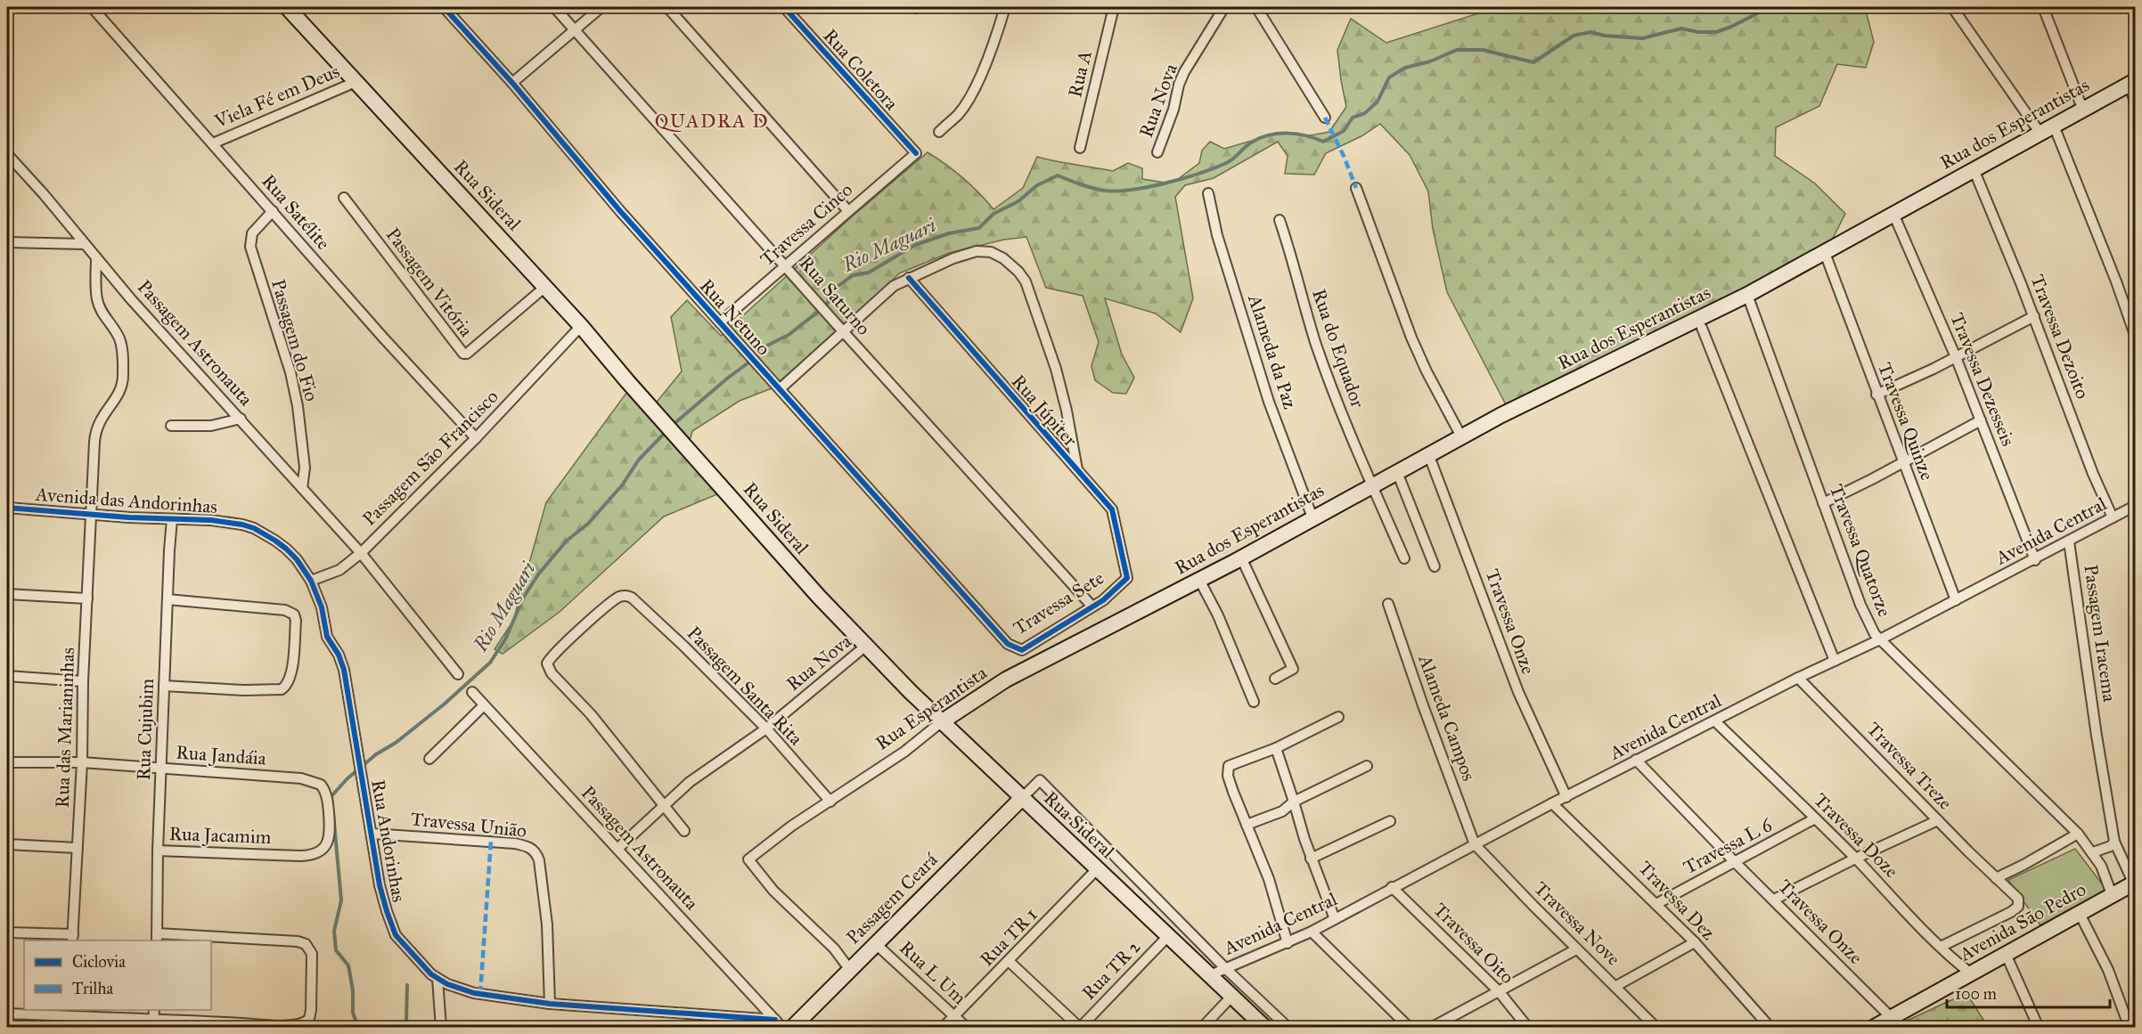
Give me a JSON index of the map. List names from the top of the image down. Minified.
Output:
{"streets":{"main road":["Rua dos Esperantistas","Rua Sideral","Rua Esperantista","Passagem Ceará","Avenida São Pedro"],"street":["Rua Coletora","Rua A","Viela Fé em Deus","Rua Nova","Rua Satélite","Travessa Cinco","Passagem Vitória","Rua Saturno","Rua Netuno","Travessa Dezoito","Passagem do Fio","Passagem Astronauta","Rua do Equador","Alameda da Paz","Travessa Dezesseis","Rua Júpiter","Travessa Quinze","Passagem São Francisco","Avenida das Andorinhas","Avenida Central","Travessa Quatorze","Travessa Sete","Travessa Onze","Passagem Iracema","Passagem Santa Rita","Alameda Campos","Rua das Marianinhas","Rua Cujubim","Rua Jandáia","Travessa Treze","Travessa União","Rua Jacamim","Travessa Doze","Rua Andorinhas","Travessa L 6","Travessa Dez","Travessa Nove","Rua TR 1","Travessa Oito","Rua TR 2","Rua L Um"]},"crossings":[["Rua Coletora","Travessa Cinco"],["Viela Fé em Deus","Rua Sideral"],["Viela Fé em Deus","Rua Satélite"],["Rua Nova","Rua Sideral"],["Rua Nova","Passagem Astronauta"],["Rua Nova","Passagem Santa Rita"],["Rua dos Esperantistas","Travessa Dezoito"],["Rua dos Esperantistas","Rua do Equador"],["Rua dos Esperantistas","Alameda da Paz"],["Rua dos Esperantistas","Travessa Dezesseis"],["Rua dos Esperantistas","Travessa Quinze"],["Rua dos Esperantistas","Travessa Quatorze"],["Rua dos Esperantistas","Travessa Onze"],["Rua dos Esperantistas","Rua Esperantista"],["Rua Sideral","Passagem Vitória"],["Rua Sideral","Passagem São Francisco"],["Rua Sideral","Avenida Central"],["Rua Sideral","Rua Esperantista"],["Rua Sideral","Passagem Ceará"],["Rua Sideral","Rua TR 1"],["Rua Sideral","Rua TR 2"],["Rua Satélite","Passagem do Fio"],["Rua Satélite","Passagem São Francisco"],["Travessa Cinco","Rua Saturno"],["Travessa Cinco","Rua Netuno"],["Rua Saturno","Travessa Sete"],["Rua Netuno","Travessa Sete"],["Travessa Dezoito","Avenida Central"],["Passagem do Fio","Passagem Astronauta"],["Passagem Astronauta","Passagem São Francisco"],["Passagem Astronauta","Rua das Marianinhas"],["Passagem Astronauta","Rua Andorinhas"],["Travessa Dezesseis","Avenida Central"],["Rua Júpiter","Travessa Sete"],["Travessa Quinze","Avenida Central"],["Passagem São Francisco","Avenida das Andorinhas"],["Passagem São Francisco","Rua Andorinhas"],["Avenida das Andorinhas","Rua das Marianinhas"],["Avenida das Andorinhas","Rua Cujubim"],["Avenida das Andorinhas","Rua Andorinhas"],["Avenida Central","Travessa Quatorze"],["Avenida Central","Travessa Onze"],["Avenida Central","Passagem Iracema"],["Avenida Central","Alameda Campos"],["Avenida Central","Travessa Treze"],["Avenida Central","Travessa Doze"],["Avenida Central","Travessa Dez"],["Avenida Central","Travessa Nove"],["Avenida Central","Travessa Oito"],["Travessa Quatorze","Avenida São Pedro"],["Travessa Onze","Travessa L 6"],["Travessa Onze","Avenida São Pedro"],["Passagem Iracema","Avenida São Pedro"],["Passagem Santa Rita","Rua Esperantista"],["Rua Esperantista","Passagem Ceará"],["Alameda Campos","Travessa Nove"],["Rua das Marianinhas","Rua Jandáia"],["Rua Cujubim","Rua Jandáia"],["Rua Cujubim","Rua Jacamim"],["Rua Jandáia","Rua Jacamim"],["Travessa Treze","Travessa Doze"],["Travessa União","Rua Andorinhas"],["Travessa Doze","Travessa L 6"],["Travessa Doze","Avenida São Pedro"],["Travessa L 6","Travessa Dez"],["Passagem Ceará","Rua L Um"],["Rua TR 1","Rua L Um"]],"districts":["QUADRA D"],"water":["Rio Maguari"],"legend":["Ciclovia","Trilha"],"scale_bar":"100 m"}
